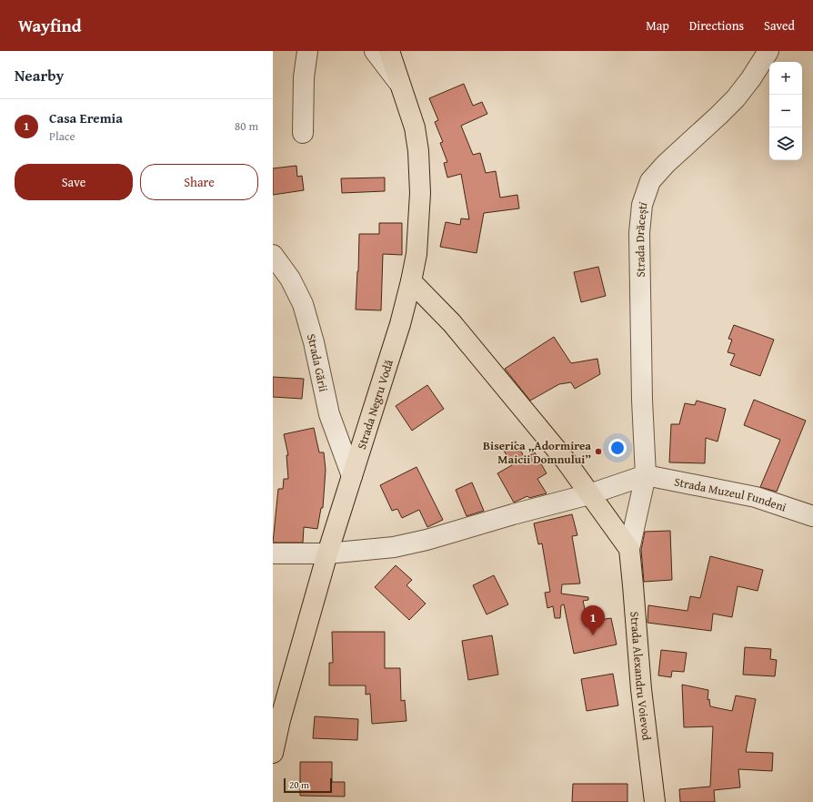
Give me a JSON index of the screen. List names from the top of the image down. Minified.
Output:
{"streets":{"main road":["Strada Negru Vodă","Strada Alexandru Voievod"],"street":["Strada Drăcești","Strada Gării","Strada Muzeul Fundeni"]},"crossings":[["Strada Drăcești","Strada Muzeul Fundeni"],["Strada Drăcești","Strada Alexandru Voievod"],["Strada Gării","Strada Negru Vodă"]],"places":["Biserica „Adormirea Maicii Domnului”"],"scale_bar":"20 m","page":{"header":"Wayfind","nav":["Map","Directions","Saved"],"heading":"Nearby","map_buttons":["+","−"],"list":[{"mark":"1","name":"Casa Eremia","note":"Place","value":"80 m"}],"buttons":["Save","Share"],"pins":"1","scale":"20 m"}}
